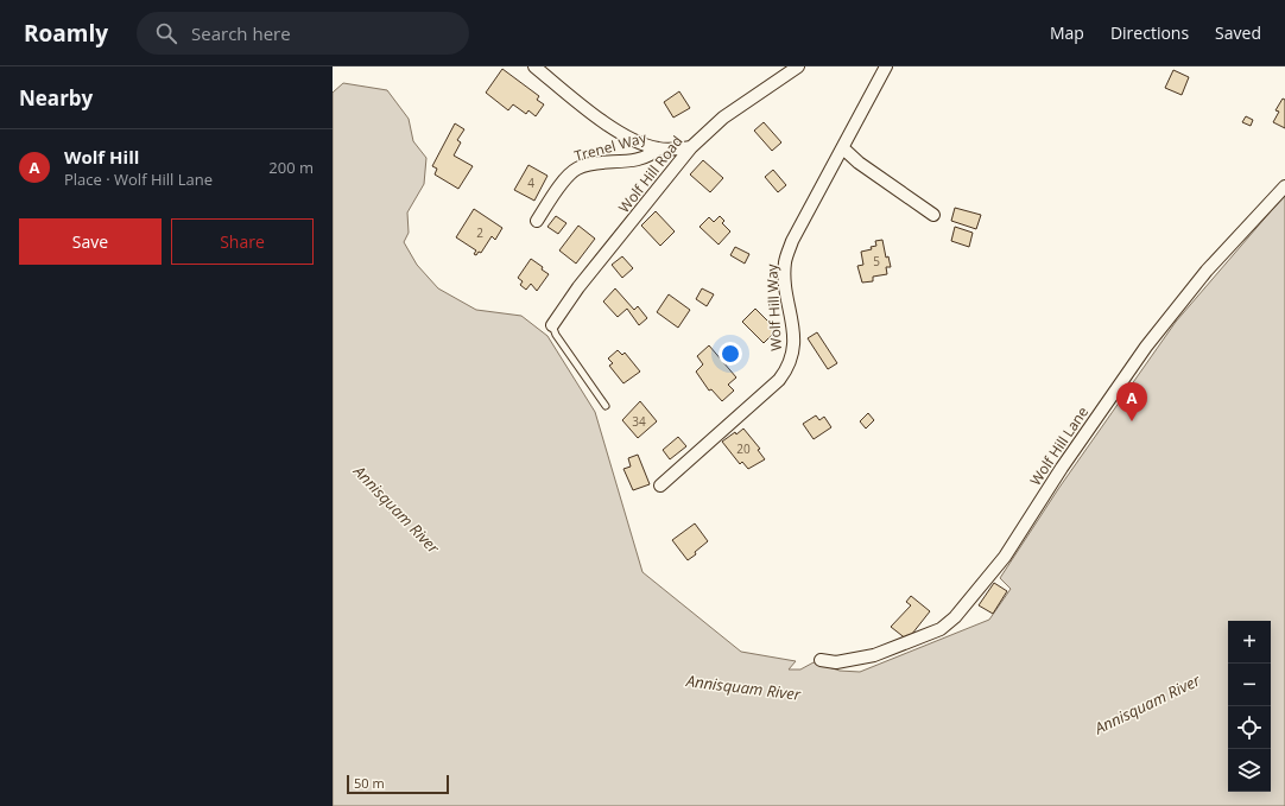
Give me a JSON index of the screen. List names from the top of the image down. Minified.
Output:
{"streets":{"street":["Trenel Way","Wolf Hill Road","Wolf Hill Way","Wolf Hill Lane"]},"water":["Annisquam River"],"house_numbers":["4","2","5","34","20"],"scale_bar":"50 m","page":{"header":"Roamly","search":"Search here","nav":["Map","Directions","Saved"],"heading":"Nearby","list":[{"mark":"A","name":"Wolf Hill","note":"Place · Wolf Hill Lane","value":"200 m"}],"buttons":["Save","Share"],"pins":"A","map_buttons":["+","−"],"scale":"50 m"}}
